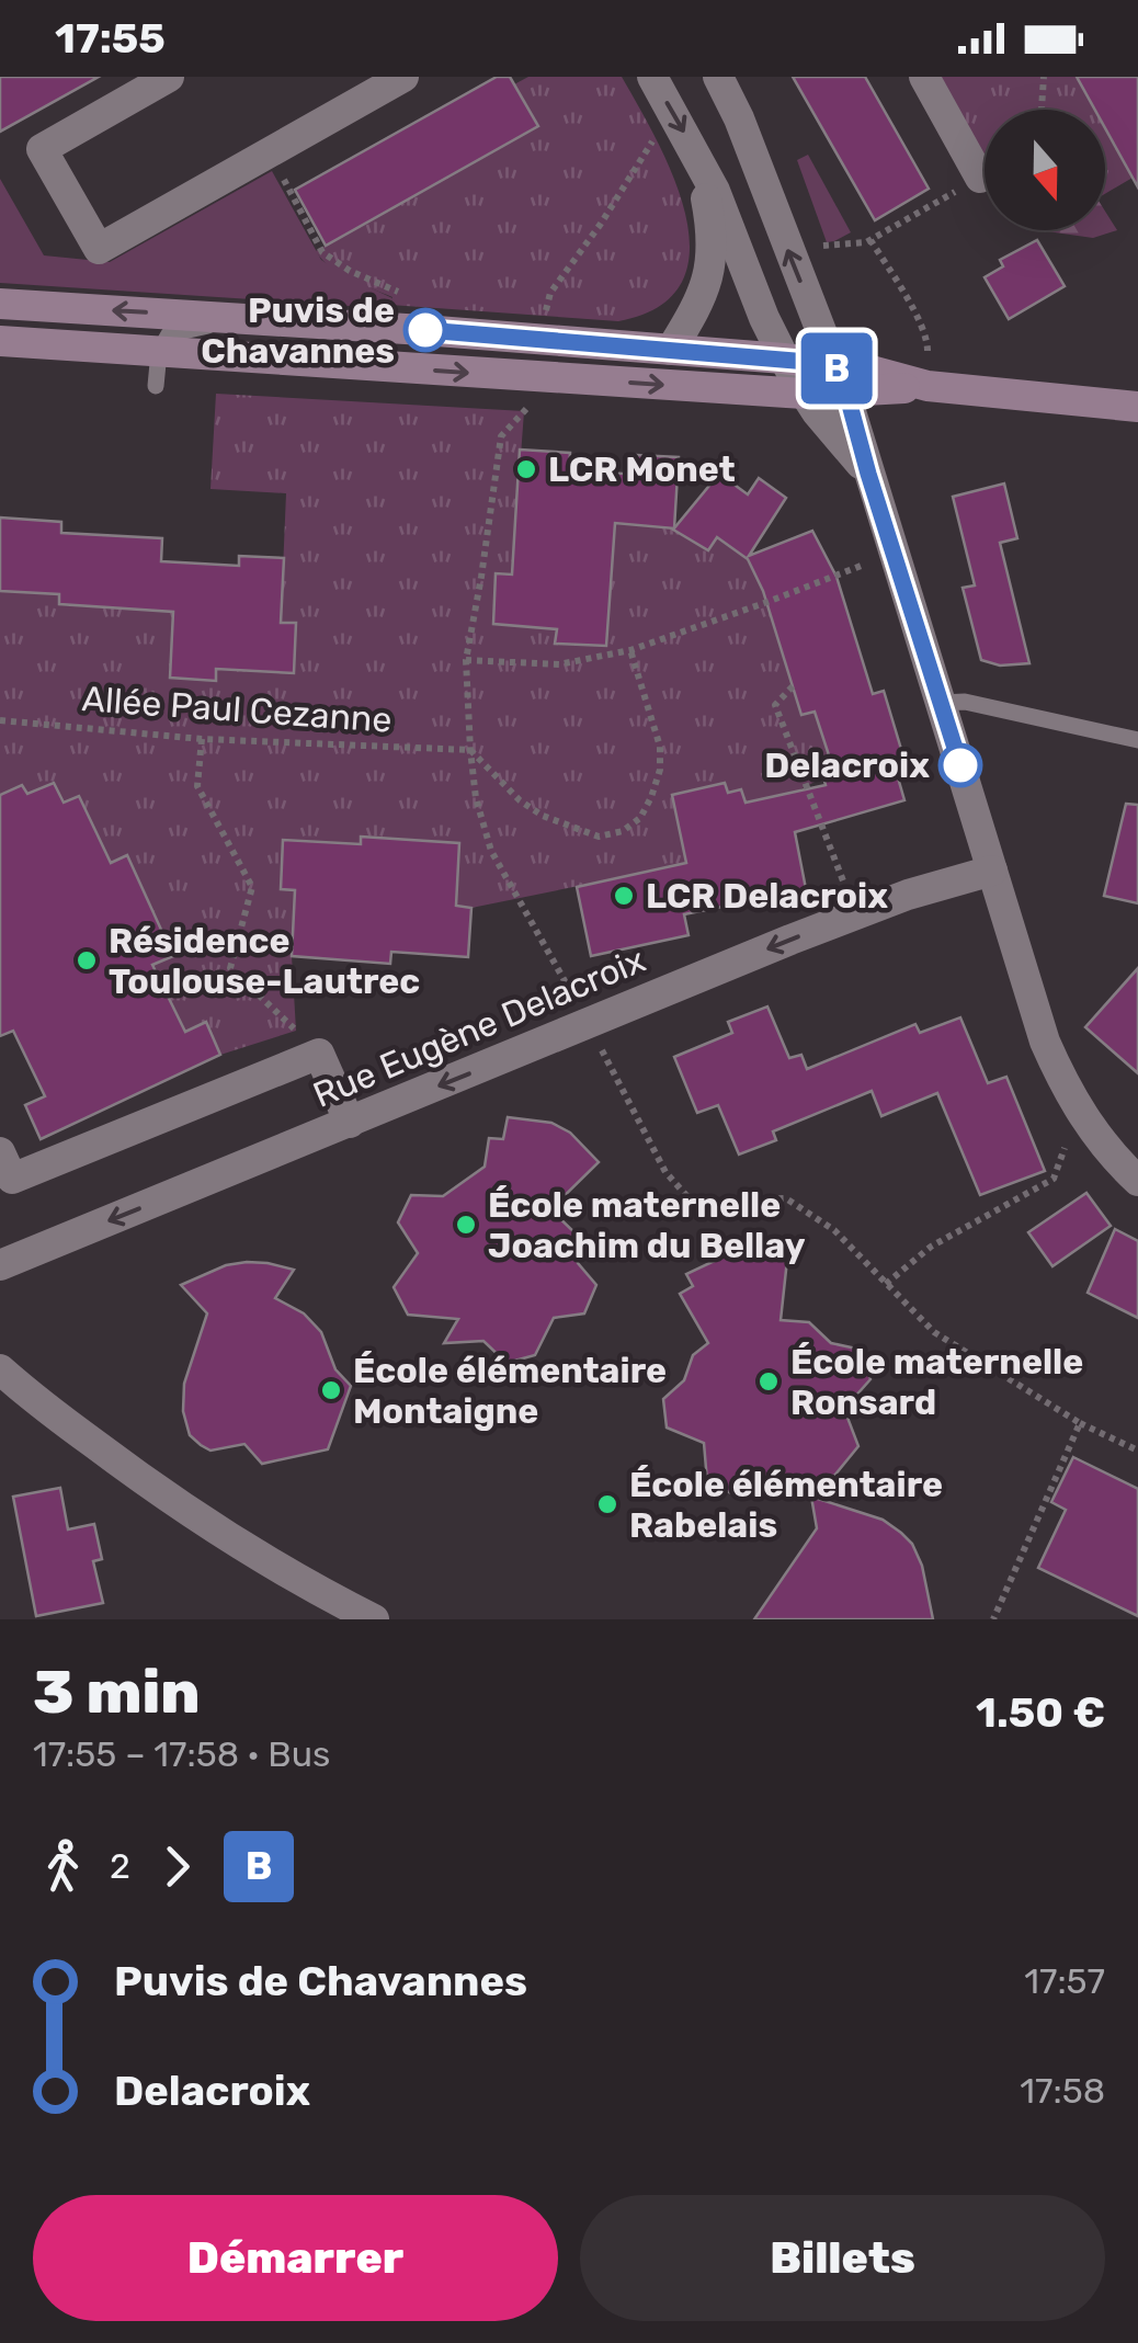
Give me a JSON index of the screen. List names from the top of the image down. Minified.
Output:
{"streets":{"street":["Rue Eugène Delacroix"],"path":["Allée Paul Cezanne"]},"places":["Puvis de Chavannes","LCR Monet","Delacroix","LCR Delacroix","Résidence Toulouse-Lautrec","École maternelle Joachim du Bellay","École maternelle Ronsard","École élémentaire Montaigne","École élémentaire Rabelais"],"lines":["bus line B"],"north":"bottom","page":{"status":"17:55","on_map":"B","heading":["3 min","17:55 – 17:58 · Bus","1.50 €"],"legs":["2","B"],"list":[{"name":"Puvis de Chavannes","value":"17:57"},{"name":"Delacroix","value":"17:58"}],"buttons":["Démarrer","Billets"]}}
